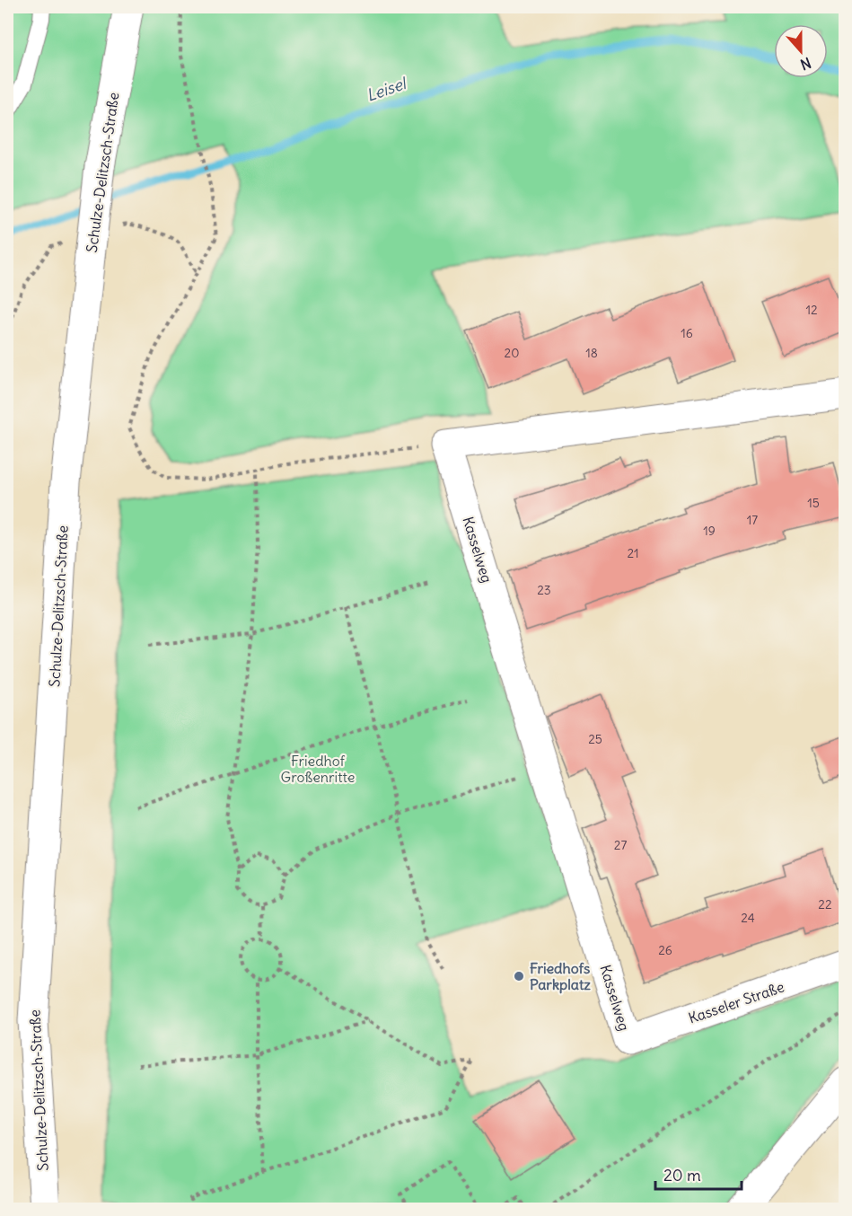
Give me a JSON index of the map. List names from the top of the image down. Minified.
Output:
{"streets":{"street":["Schulze-Delitzsch-Straße","Kasselweg","Kasseler Straße"]},"crossings":[["Kasselweg","Kasseler Straße"]],"water":["Leisel"],"parks":["Friedhof Großenritte"],"places":["Friedhofs Parkplatz"],"house_numbers":["12","16","20","18","15","17","19","21","23","25","27","22","24","26"],"scale_bar":"20 m","north":"bottom"}
